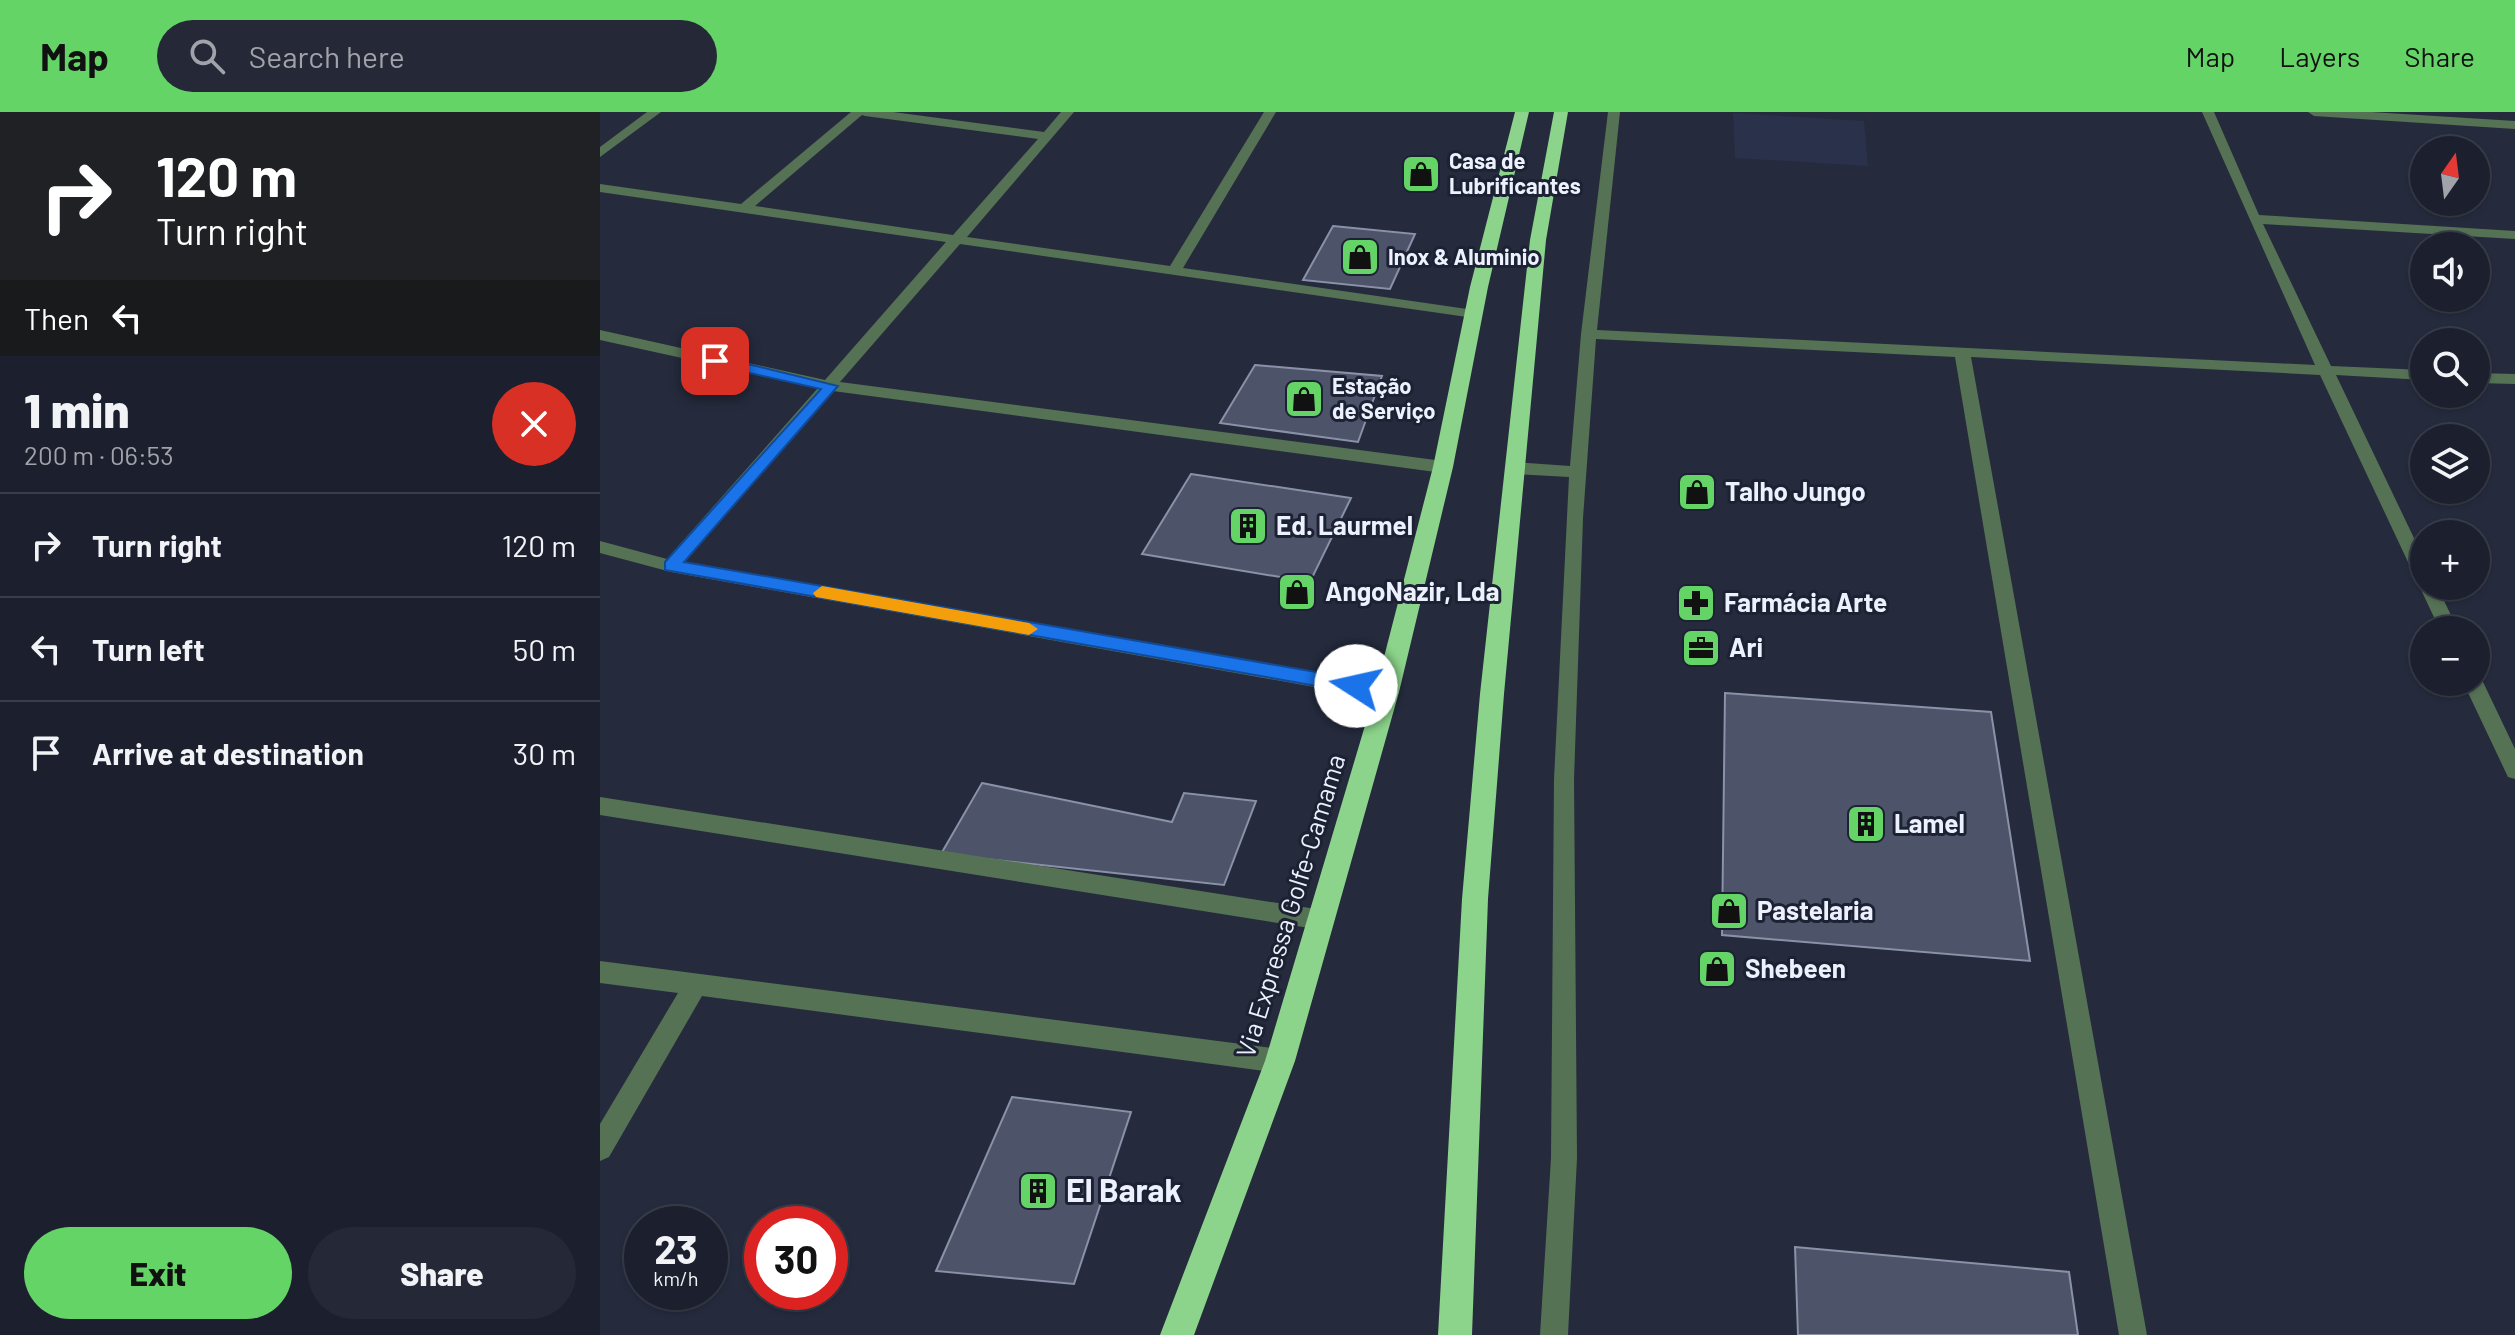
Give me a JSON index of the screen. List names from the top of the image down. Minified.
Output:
{"streets":{"highway":["Via Expressa Golfe-Camama"]},"places":{"shop":["Casa de Lubrificantes","Inox & Aluminio","Estação de Serviço","Talho Jungo","AngoNazir, Lda","Pastelaria","Shebeen"],"building":["Ed. Laurmel","Lamel","El Barak"],"pharmacy":["Farmácia Arte"],"office":["Ari"]},"north":"top","page":{"header":"Map","search":"Search here","nav":["Map","Layers","Share"],"turn":["120 m","Turn right"],"map_buttons":["+","−"],"then":"Then","heading":["1 min","200 m · 06:53"],"list":[{"name":"Turn right","value":"120 m"},{"name":"Turn left","value":"50 m"},{"name":"Arrive at destination","value":"30 m"}],"speed":"23 km/h","limit":"30","buttons":["Exit","Share"]}}
